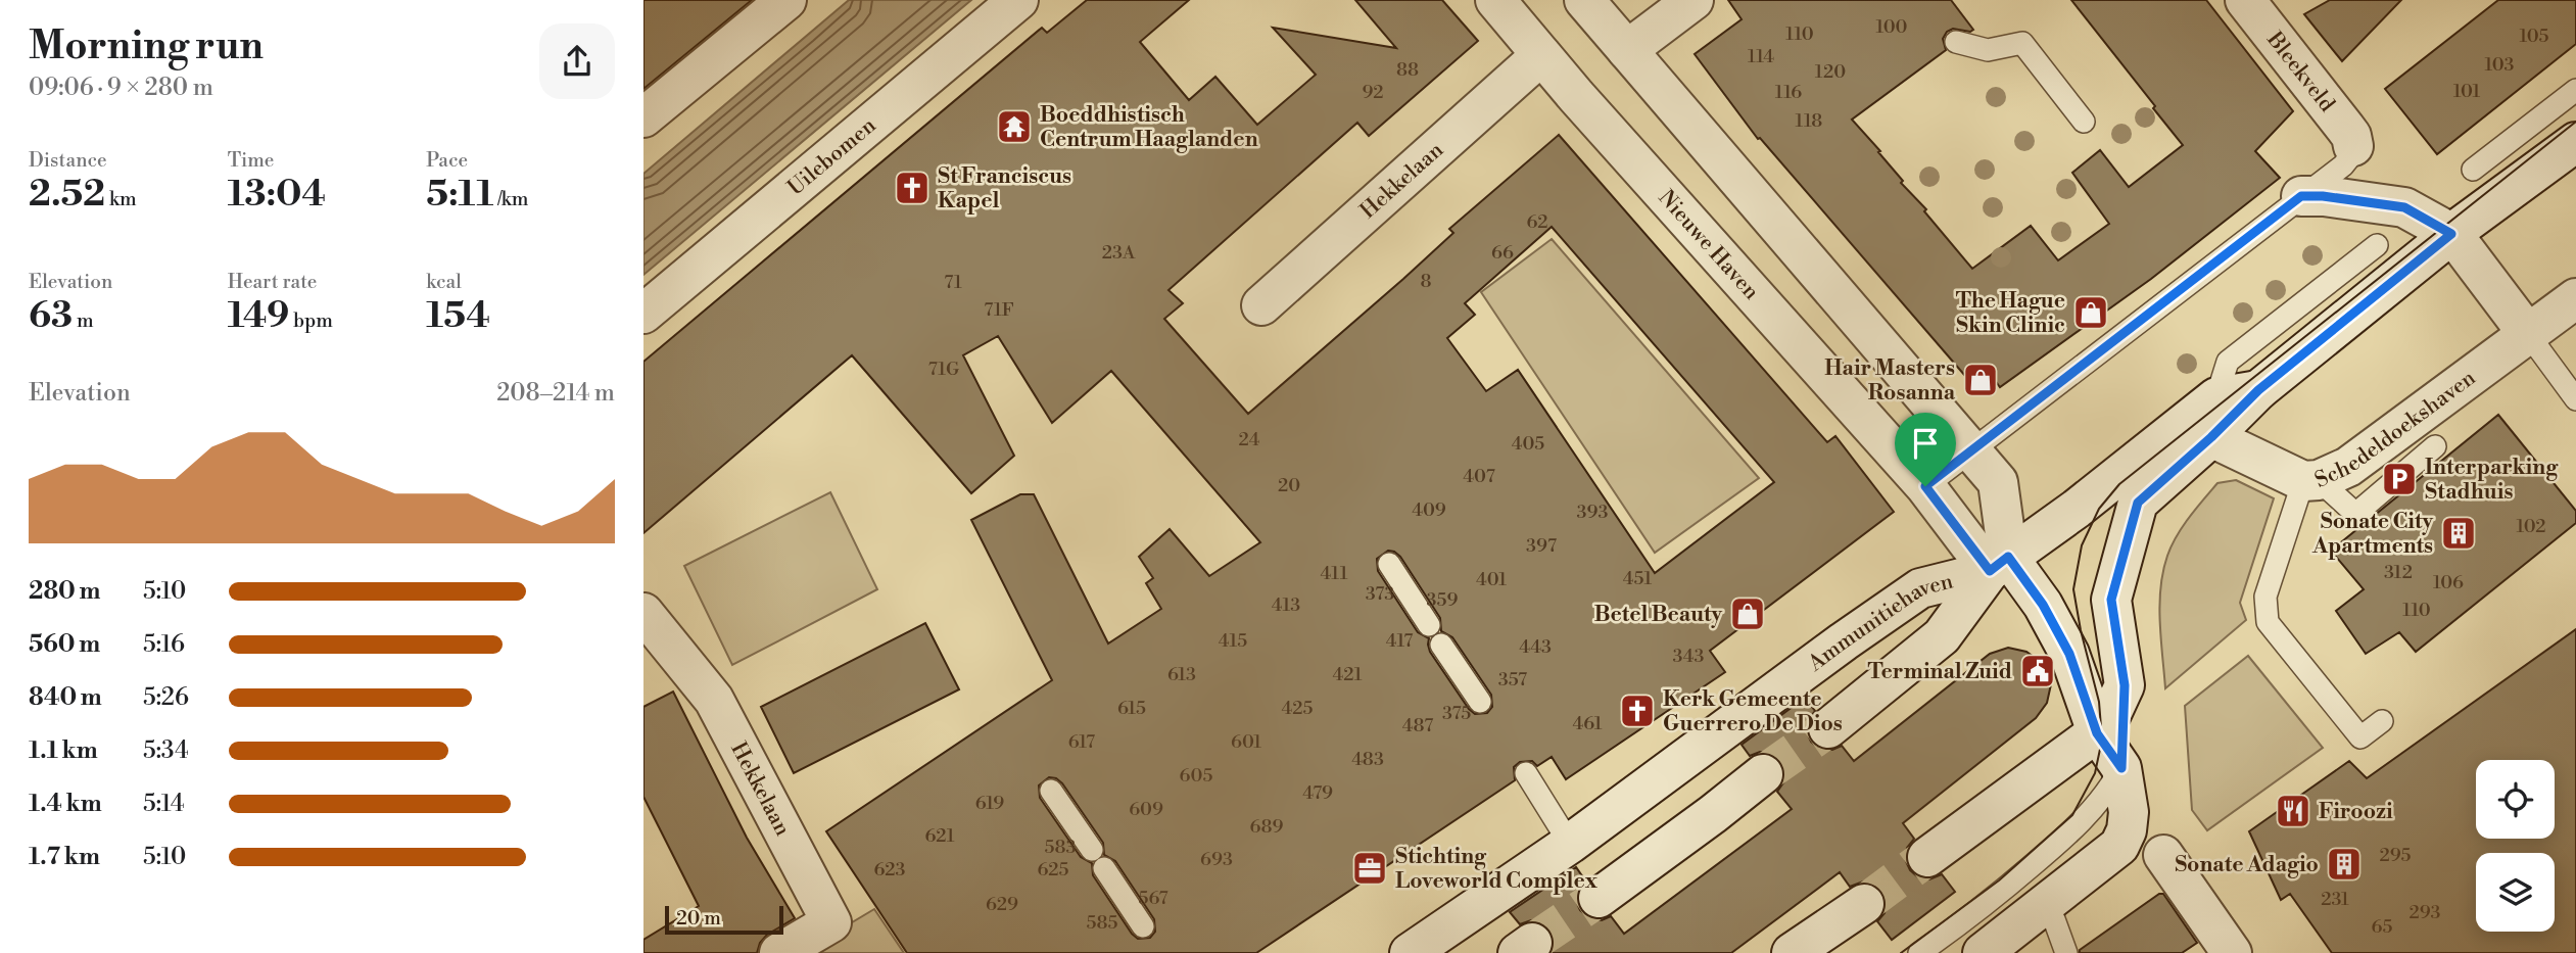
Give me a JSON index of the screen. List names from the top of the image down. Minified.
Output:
{"streets":{"street":["Bleekveld","Uilebomen","Hekkelaan","Nieuwe Haven","Schedeldoekshaven","Ammunitiehaven"]},"crossings":[["Hekkelaan","Nieuwe Haven"],["Nieuwe Haven","Ammunitiehaven"]],"places":{"temple":["Boeddhistisch Centrum Haaglanden"],"church":["St Franciscus Kapel","Kerk Gemeente Guerrero De Dios"],"shop":["The Hague Skin Clinic","Hair Masters Rosanna","Betel Beauty"],"parking":["Interparking Stadhuis"],"building":["Sonate City Apartments","Sonate Adagio"],"public building":["Terminal Zuid"],"restaurant":["Firoozi"],"office":["Stichting Loveworld Complex"]},"house_numbers":["100","110","105","114","103","88","120","101","92","116","118","62","23A","66","8","71","71F","71G","24","405","407","20","409","393","102","397","312","411","451","401","106","373","359","413","110","415","417","443","343","613","421","357","615","425","375","461","487","617","601","483","605","479","619","609","689","621","583","295","693","623","625","567","231","629","293","585","65"],"scale_bar":"20 m","page":{"heading":["Morning run","09:06 · 9 × 280 m"],"stats":[["Distance","2.52 km"],["Time","13:04"],["Pace","5:11 /km"],["Elevation","63 m"],["Heart rate","149 bpm"],["kcal","154"]],"chart":["Elevation","208–214 m"],"list":[{"name":"280 m","note":"5:10"},{"name":"560 m","note":"5:16"},{"name":"840 m","note":"5:26"},{"name":"1.1 km","note":"5:34"},{"name":"1.4 km","note":"5:14"},{"name":"1.7 km","note":"5:10"}],"scale":"20 m"}}
